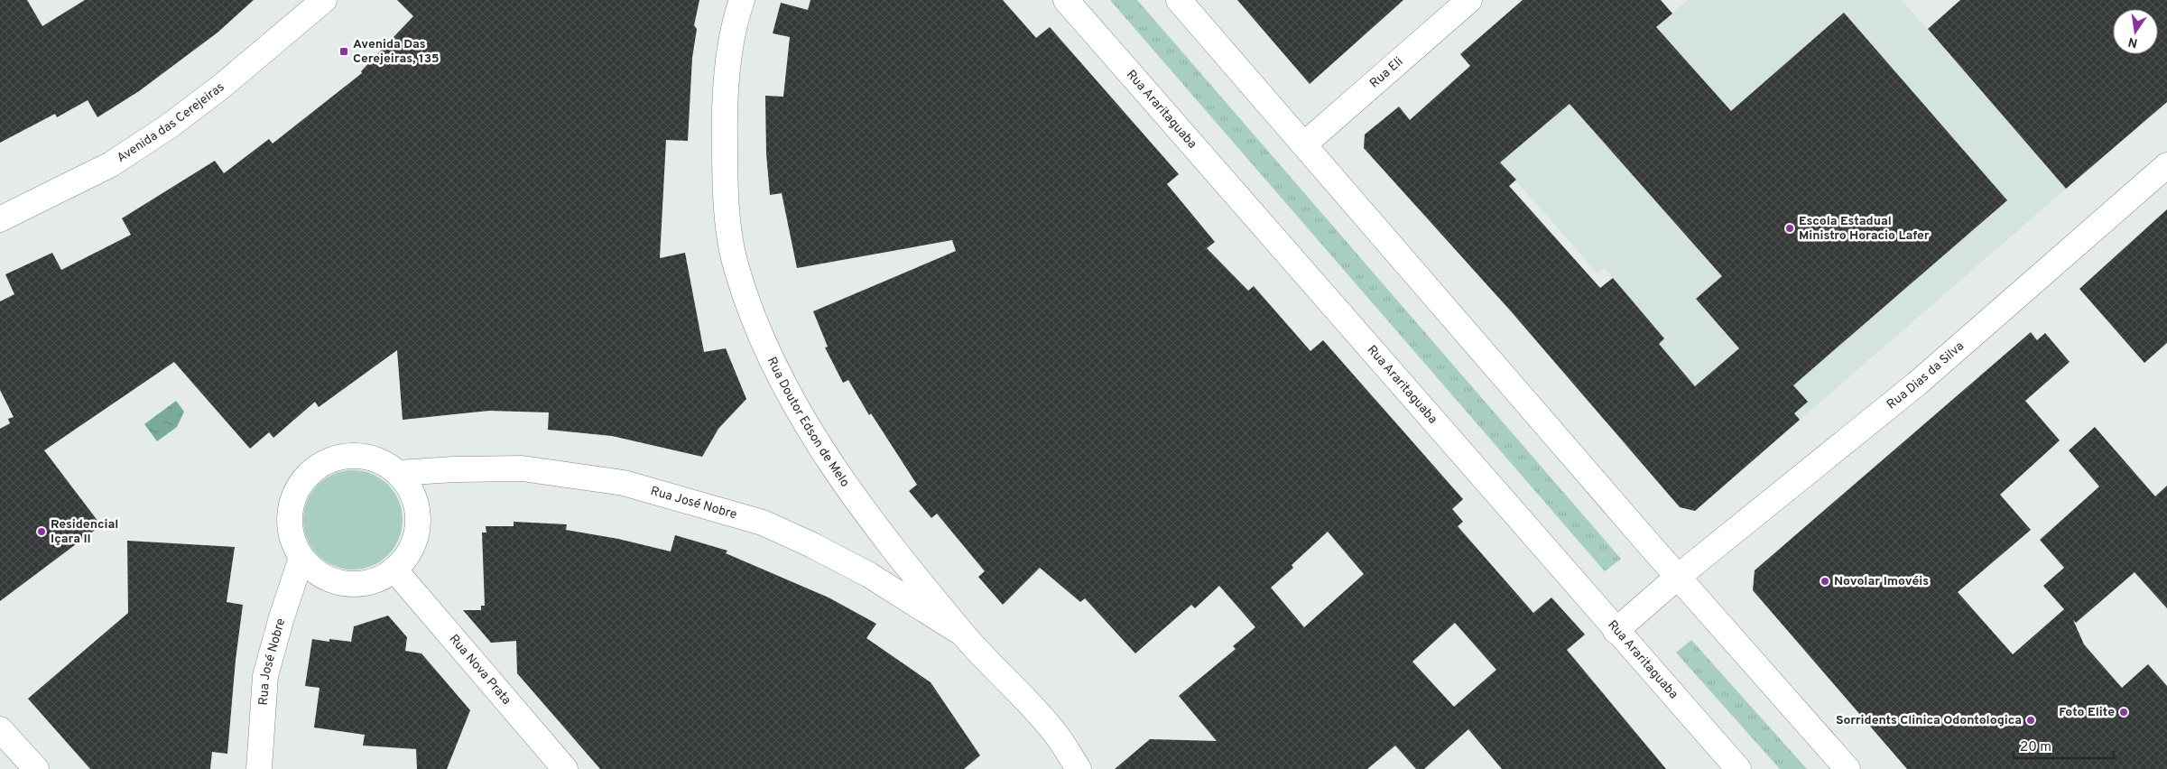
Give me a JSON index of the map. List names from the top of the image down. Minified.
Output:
{"streets":{"street":["Rua Eli","Rua Araritaguaba","Avenida das Cerejeiras","Rua Dias da Silva","Rua Doutor Edson de Melo","Rua José Nobre","Rua Nova Prata"]},"crossings":[["Rua Araritaguaba","Rua Dias da Silva"],["Rua Doutor Edson de Melo","Rua José Nobre"],["Rua José Nobre","Rua Nova Prata"]],"places":{"transit":["Avenida Das Cerejeiras, 135"],"other":["Escola Estadual Ministro Horacio Lafer","Residencial Içara II","Novolar Imovéis","Foto Elite","Sorridents Clinica Odontologica"]},"scale_bar":"20 m","north":"bottom"}
